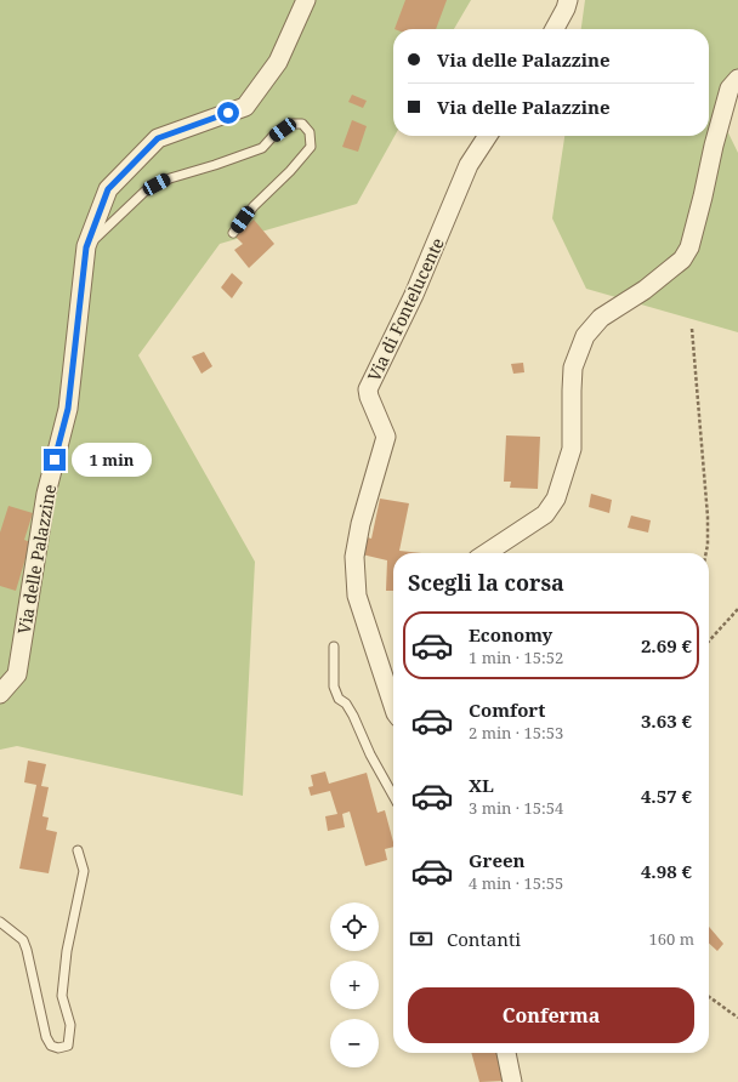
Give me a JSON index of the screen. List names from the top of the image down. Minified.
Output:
{"streets":{"street":["Via di Fontelucente","Via delle Palazzine"]},"page":{"banner":["Via delle Palazzine","Via delle Palazzine"],"bubble":"1 min","heading":"Scegli la corsa","list":[{"name":"Economy","note":"1 min · 15:52","value":"2.69 €"},{"name":"Comfort","note":"2 min · 15:53","value":"3.63 €"},{"name":"XL","note":"3 min · 15:54","value":"4.57 €"},{"name":"Green","note":"4 min · 15:55","value":"4.98 €"}],"map_buttons":["+","−"],"pay":["Contanti","160 m"],"buttons":"Conferma"}}
